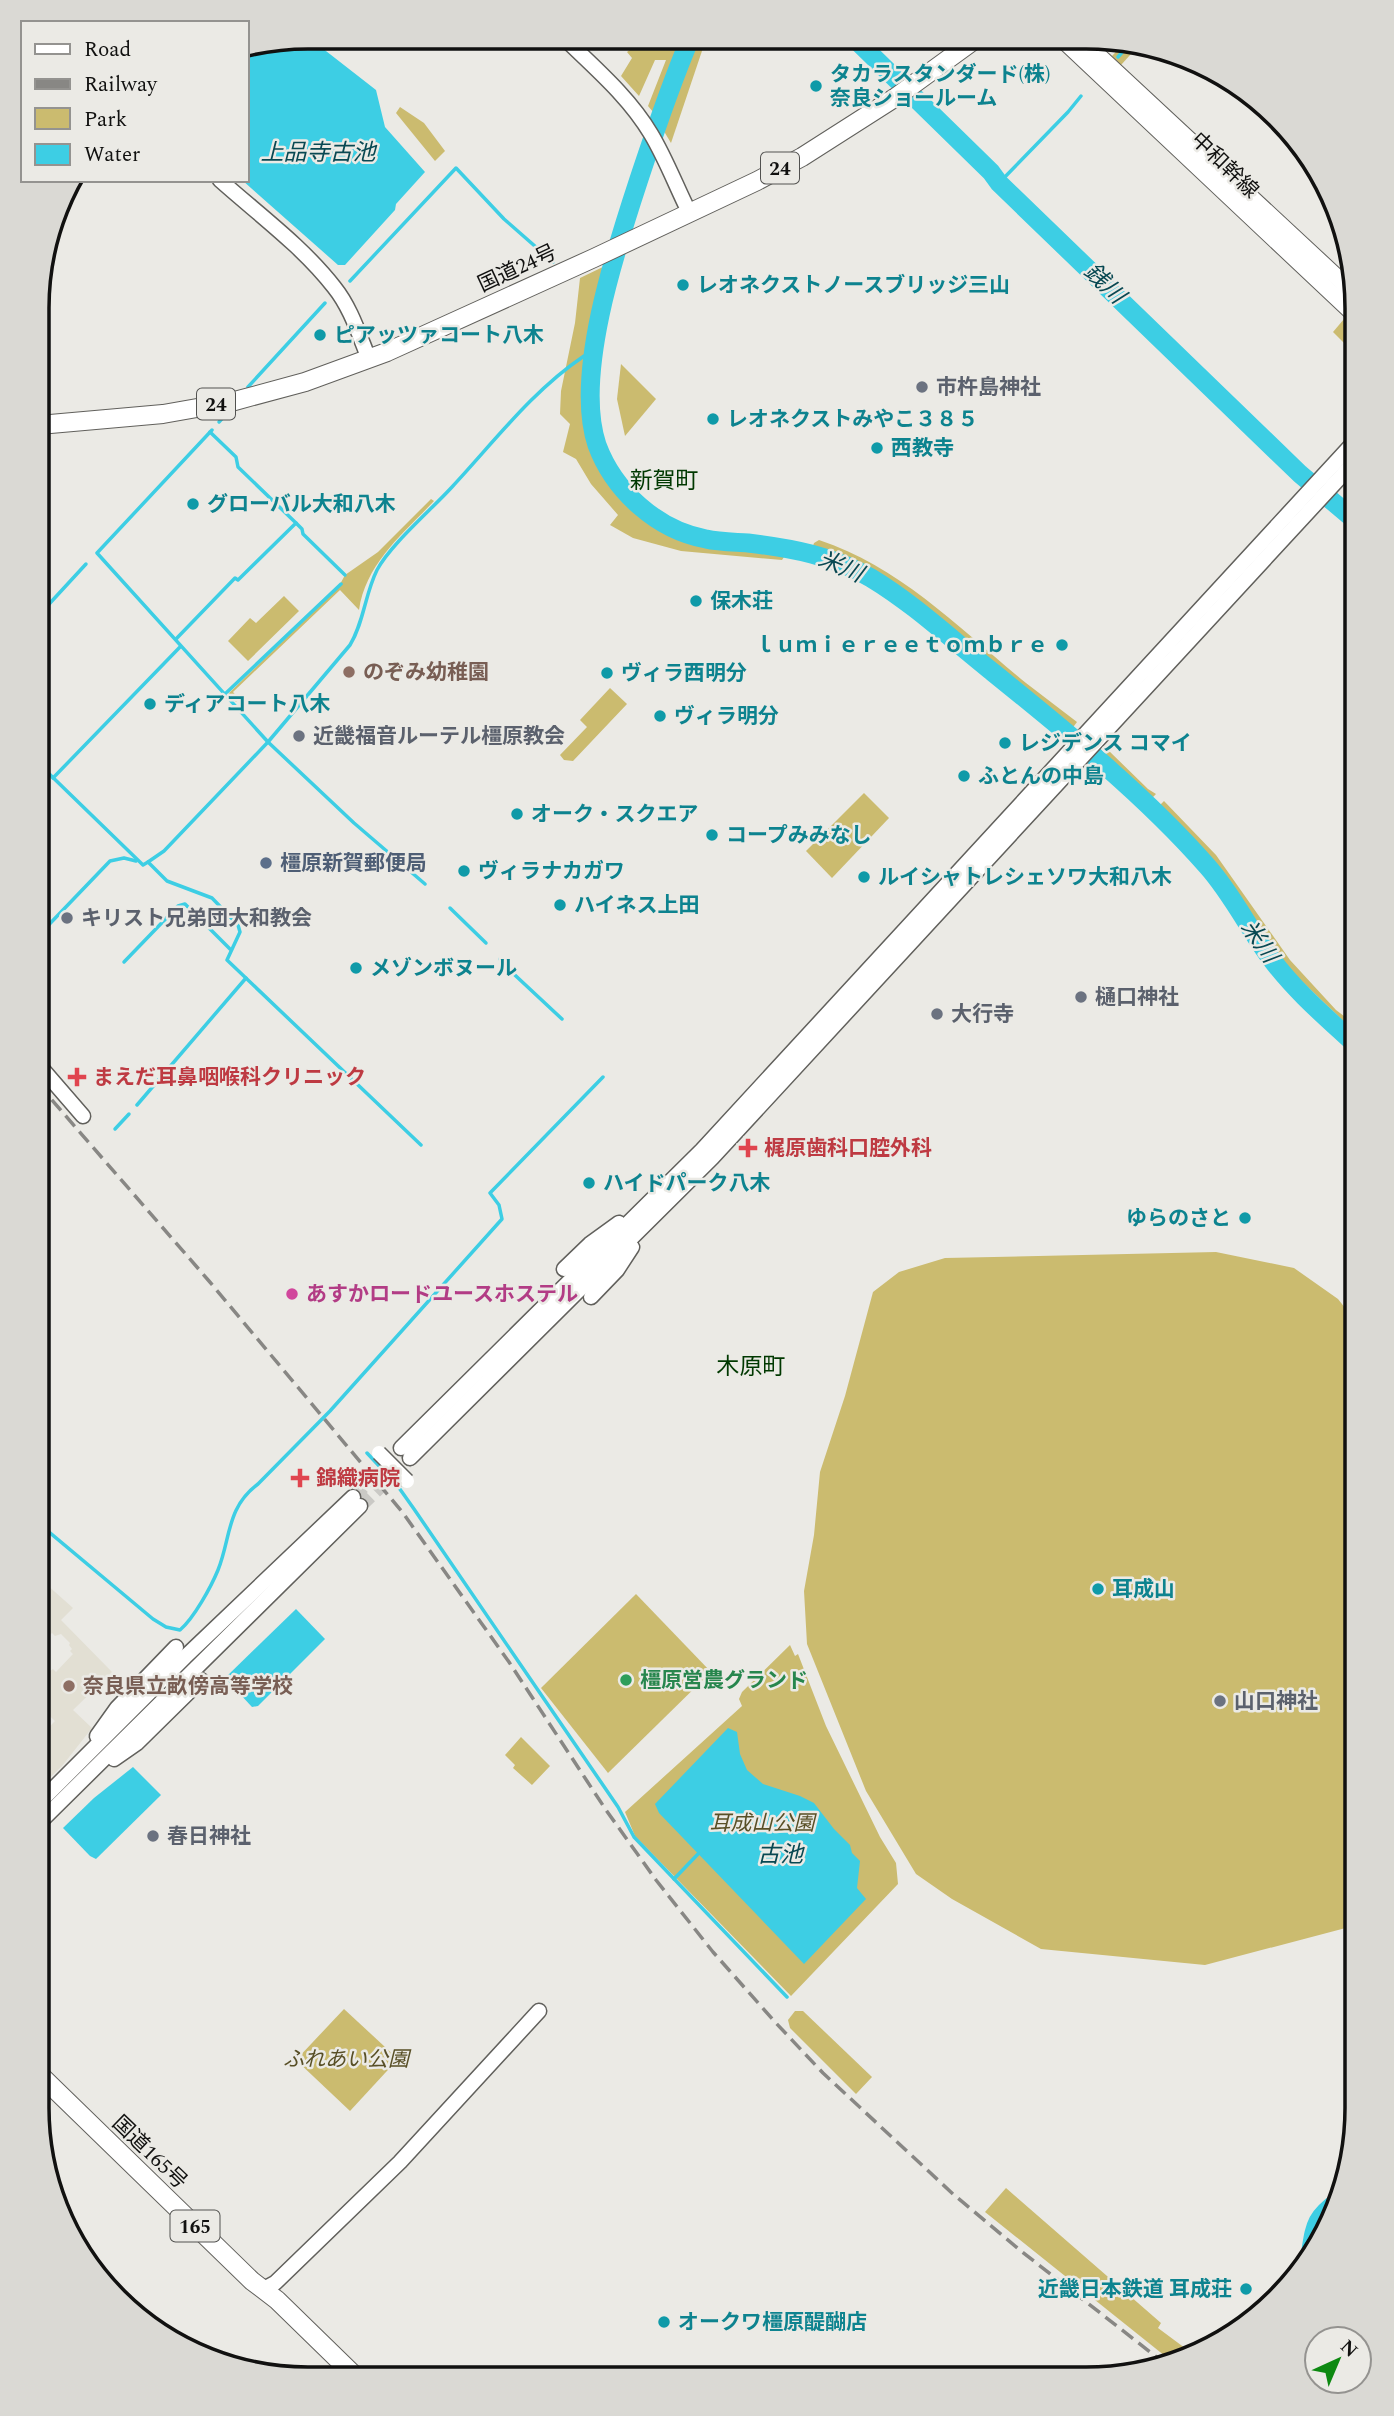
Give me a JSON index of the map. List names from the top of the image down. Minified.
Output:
{"streets":{"highway":["24","国道24号","国道165号","165"],"main road":["中和幹線"]},"districts":["新賀町","木原町"],"water":["上品寺古池","銭川","米川","古池"],"parks":["耳成山公園","ふれあい公園"],"places":{"other":["タカラスタンダード(株) 奈良ショールーム","レオネクストノースブリッジ三山","ピアッツァコート八木","市杵島神社","レオネクストみやこ３８５","西教寺","グローバル大和八木","保木荘","ｌｕｍｉｅｒｅｅｔｏｍｂｒｅ","のぞみ幼稚園","ヴィラ西明分","ディアコート八木","ヴィラ明分","近畿福音ルーテル橿原教会","レジデンス コマイ","ふとんの中島","オーク・スクエア","コープみみなし","橿原新賀郵便局","ヴィラナカガワ","ルイシャトレシェソワ大和八木","ハイネス上田","キリスト兄弟団大和教会","メゾンボヌール","樋口神社","大行寺","ハイドパーク八木","ゆらのさと","あすかロードユースホステル","耳成山","橿原営農グランド","奈良県立畝傍高等学校","山口神社","春日神社","近畿日本鉄道 耳成荘","オークワ橿原醍醐店"],"health":["まえだ耳鼻咽喉科クリニック","梶原歯科口腔外科","錦織病院"]},"legend":["Road","Railway","Park","Water"],"north":"top right"}
